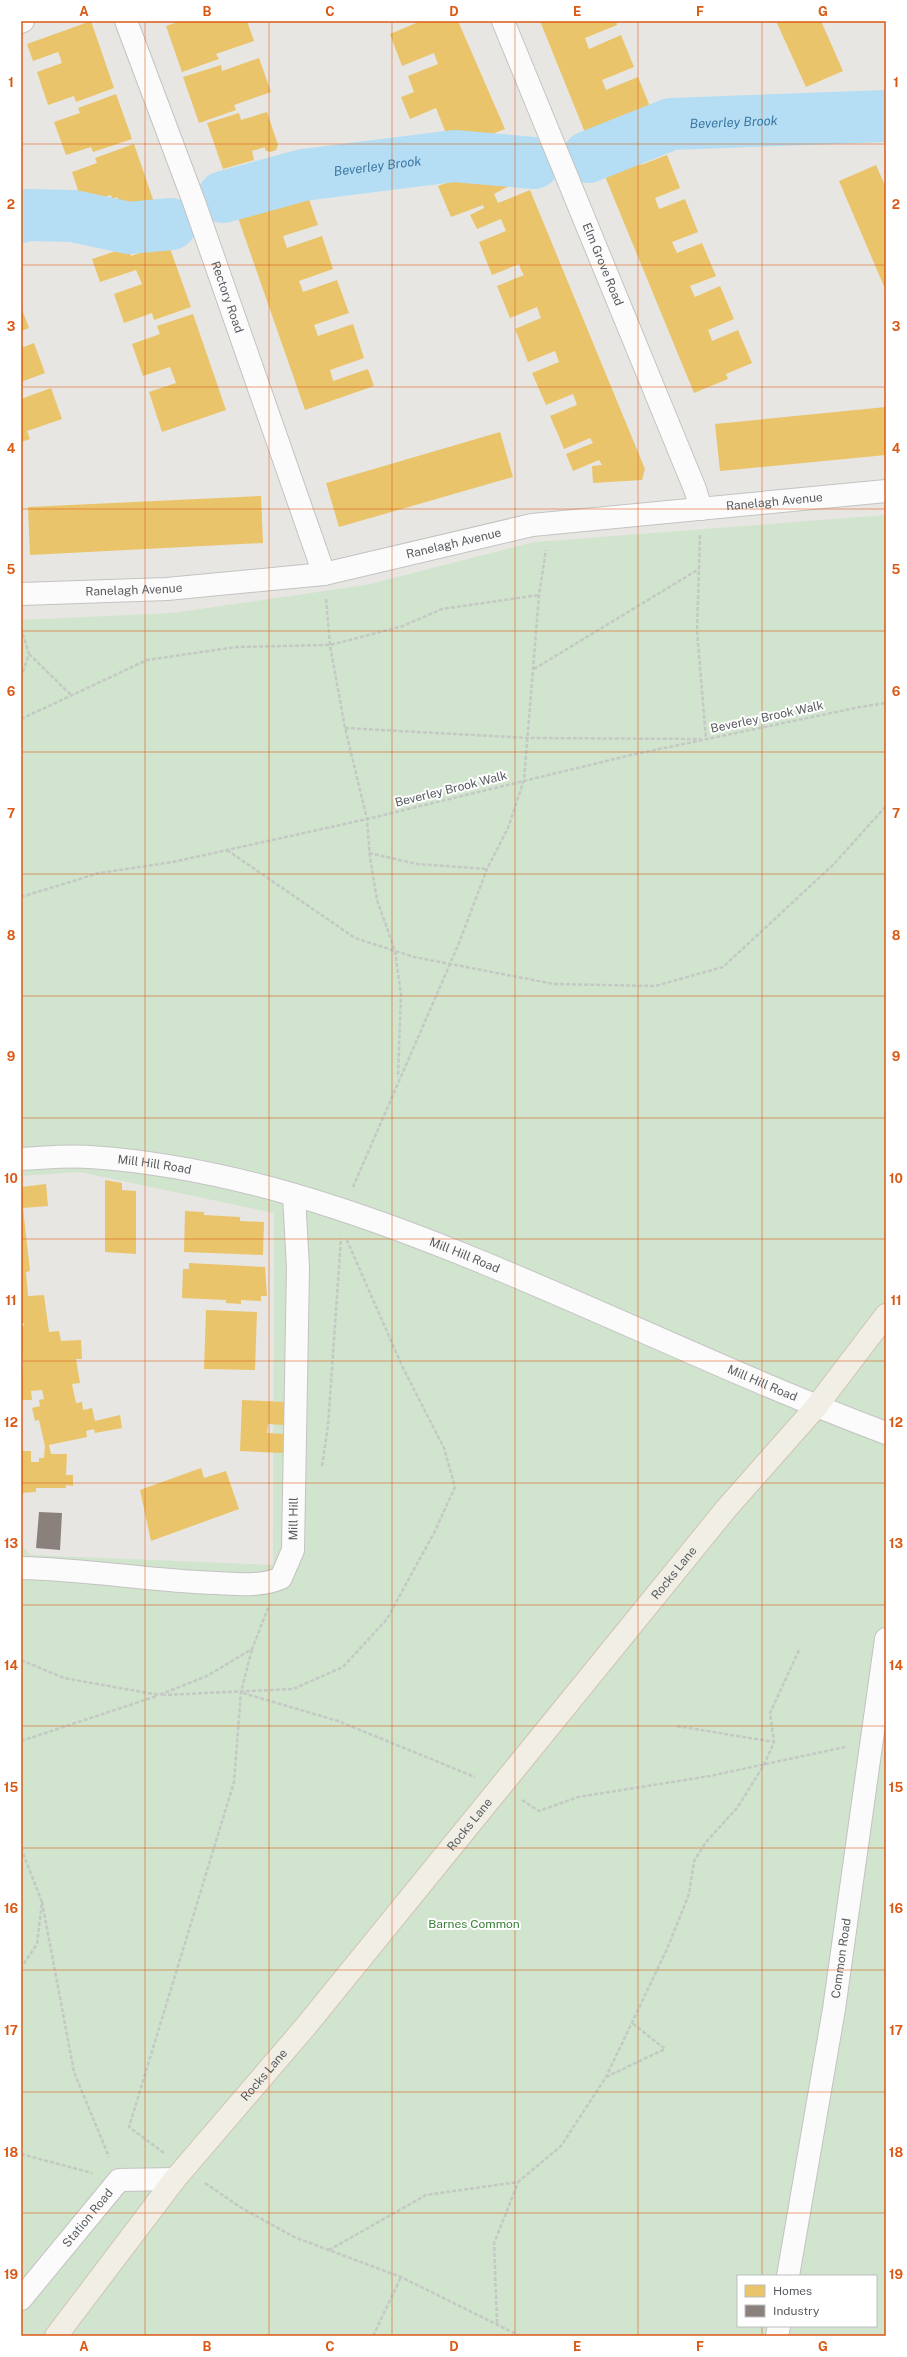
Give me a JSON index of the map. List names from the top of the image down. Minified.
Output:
{"streets":{"main road":["Rocks Lane"],"street":["Elm Grove Road","Rectory Road","Ranelagh Avenue","Mill Hill Road","Mill Hill","Common Road","Station Road"],"path":["Beverley Brook Walk"]},"crossings":[["Elm Grove Road","Ranelagh Avenue"],["Rectory Road","Ranelagh Avenue"],["Mill Hill Road","Mill Hill"],["Mill Hill Road","Rocks Lane"],["Rocks Lane","Station Road"]],"water":["Beverley Brook"],"parks":["Barnes Common"],"legend":["Homes","Industry"],"grid":{"columns":["A","B","C","D","E","F","G"],"rows":["1","2","3","4","5","6","7","8","9","10","11","12","13","14","15","16","17","18","19"]}}
